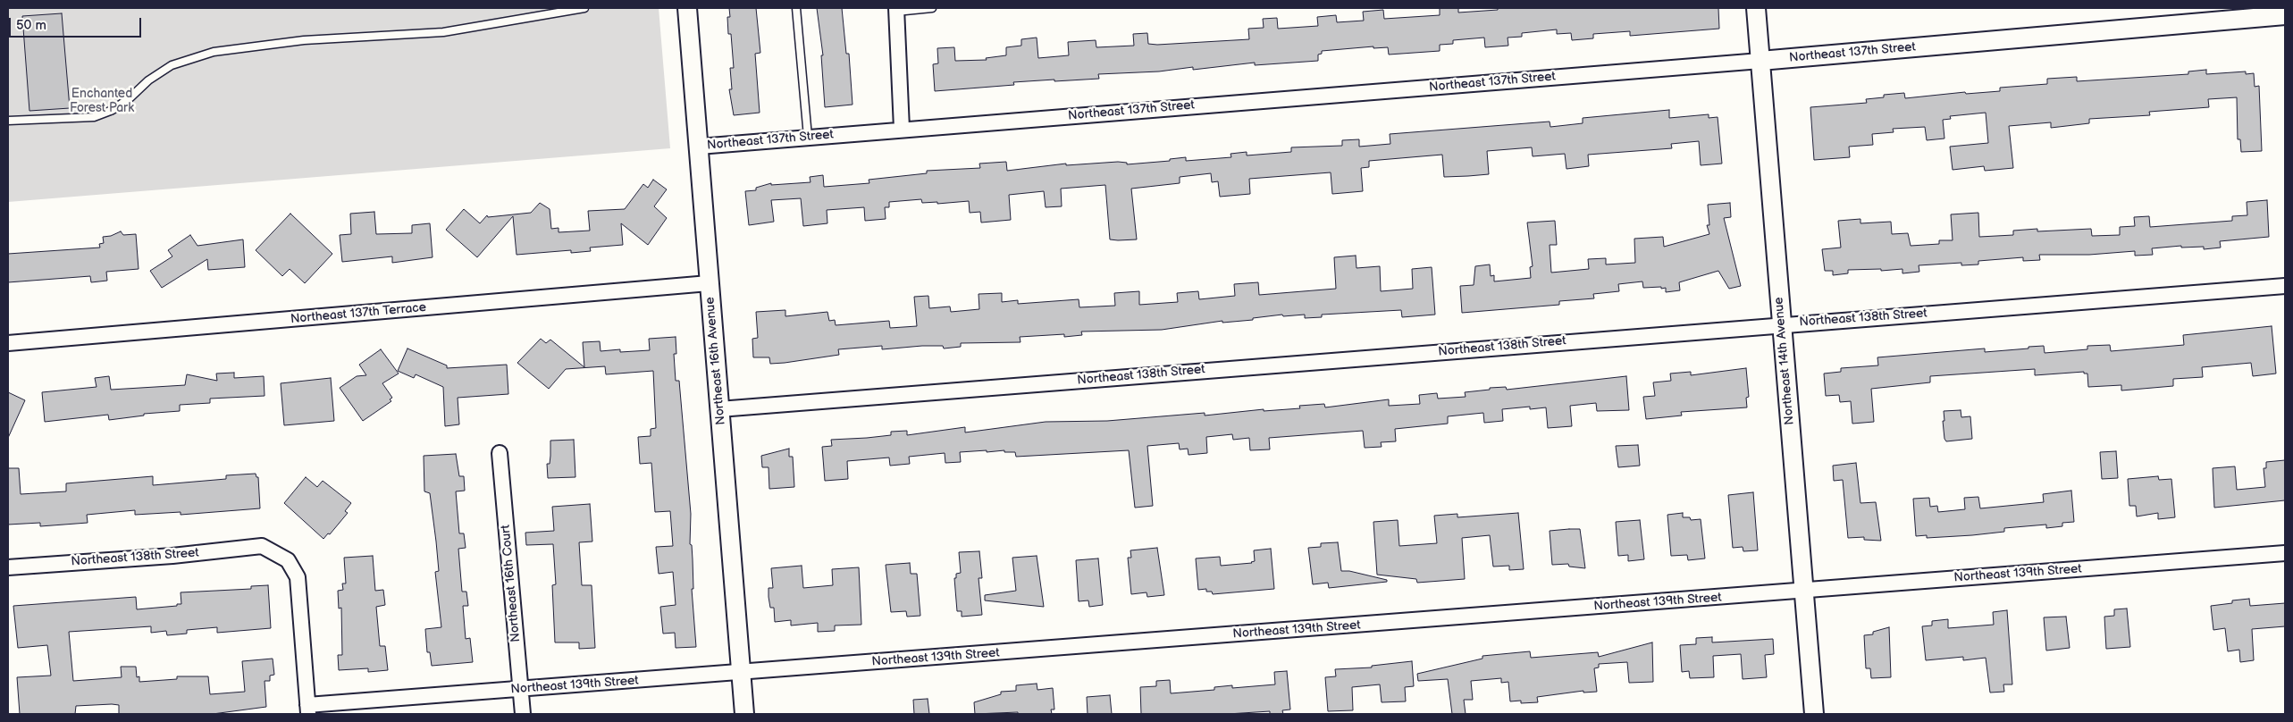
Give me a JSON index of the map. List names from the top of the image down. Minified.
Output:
{"streets":{"street":["Northeast 137th Street","Northeast 137th Terrace","Northeast 138th Street","Northeast 16th Avenue","Northeast 14th Avenue","Northeast 139th Street","Northeast 16th Court"]},"crossings":[["Northeast 137th Street","Northeast 16th Avenue"],["Northeast 137th Street","Northeast 14th Avenue"],["Northeast 137th Terrace","Northeast 16th Avenue"],["Northeast 138th Street","Northeast 16th Avenue"],["Northeast 138th Street","Northeast 14th Avenue"],["Northeast 138th Street","Northeast 139th Street"],["Northeast 16th Avenue","Northeast 139th Street"],["Northeast 14th Avenue","Northeast 139th Street"],["Northeast 139th Street","Northeast 16th Court"]],"parks":["Enchanted Forest Park"],"scale_bar":"50 m"}
